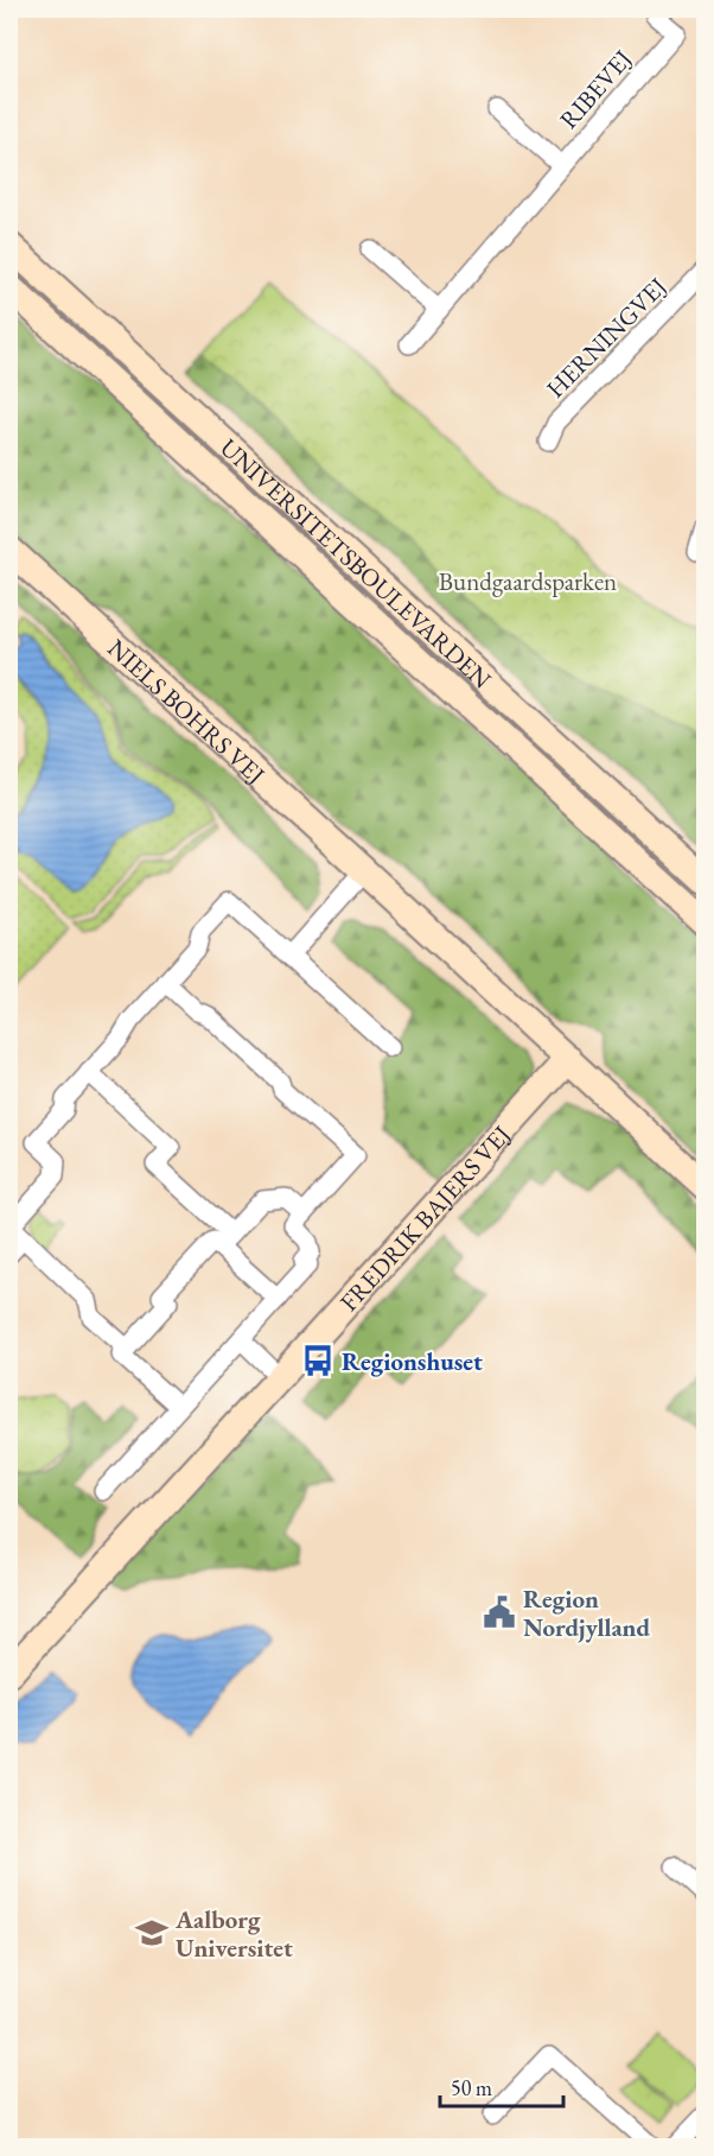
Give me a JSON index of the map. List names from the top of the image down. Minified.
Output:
{"streets":{"main road":["UNIVERSITETSBOULEVARDEN","NIELS BOHRS VEJ","FREDRIK BAJERS VEJ"],"street":["RIBEVEJ","HERNINGVEJ"]},"crossings":[["NIELS BOHRS VEJ","FREDRIK BAJERS VEJ"]],"parks":["Bundgaardsparken"],"places":{"bus stop":["Regionshuset"],"public building":["Region Nordjylland"],"school or university":["Aalborg Universitet"]},"scale_bar":"50 m"}
